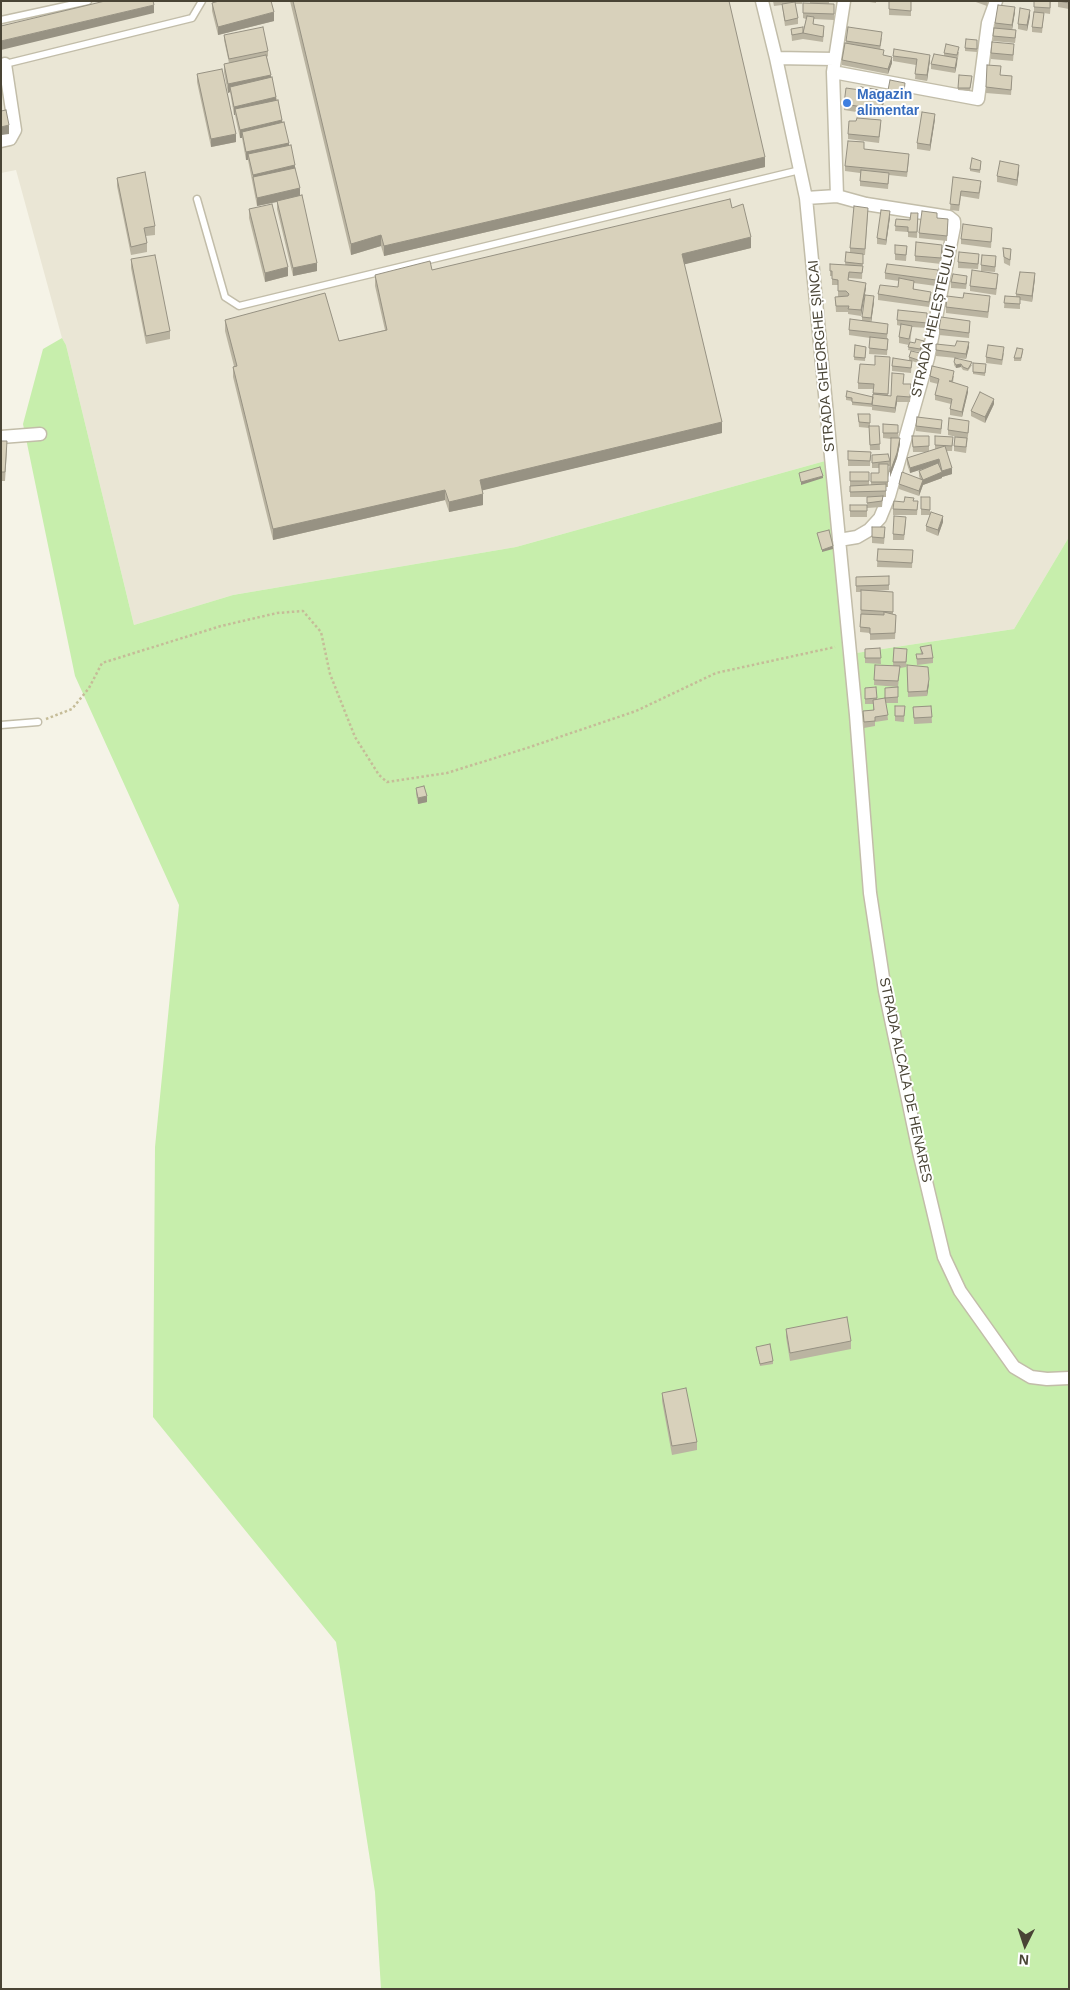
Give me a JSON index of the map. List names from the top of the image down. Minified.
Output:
{"streets":{"street":["STRADA HELEȘTEULUI","STRADA GHEORGHE ȘINCAI","STRADA ALCALA DE HENARES"]},"crossings":[["STRADA HELEȘTEULUI","STRADA GHEORGHE ȘINCAI"],["STRADA GHEORGHE ȘINCAI","STRADA ALCALA DE HENARES"]],"places":["Magazin alimentar"],"north":"bottom"}
